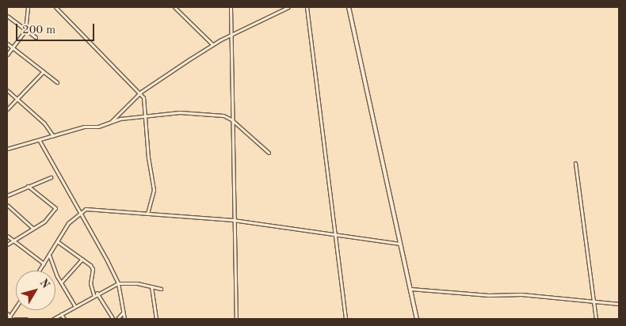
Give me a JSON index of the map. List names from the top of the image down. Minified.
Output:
{"scale_bar":"200 m","north":"top right"}
